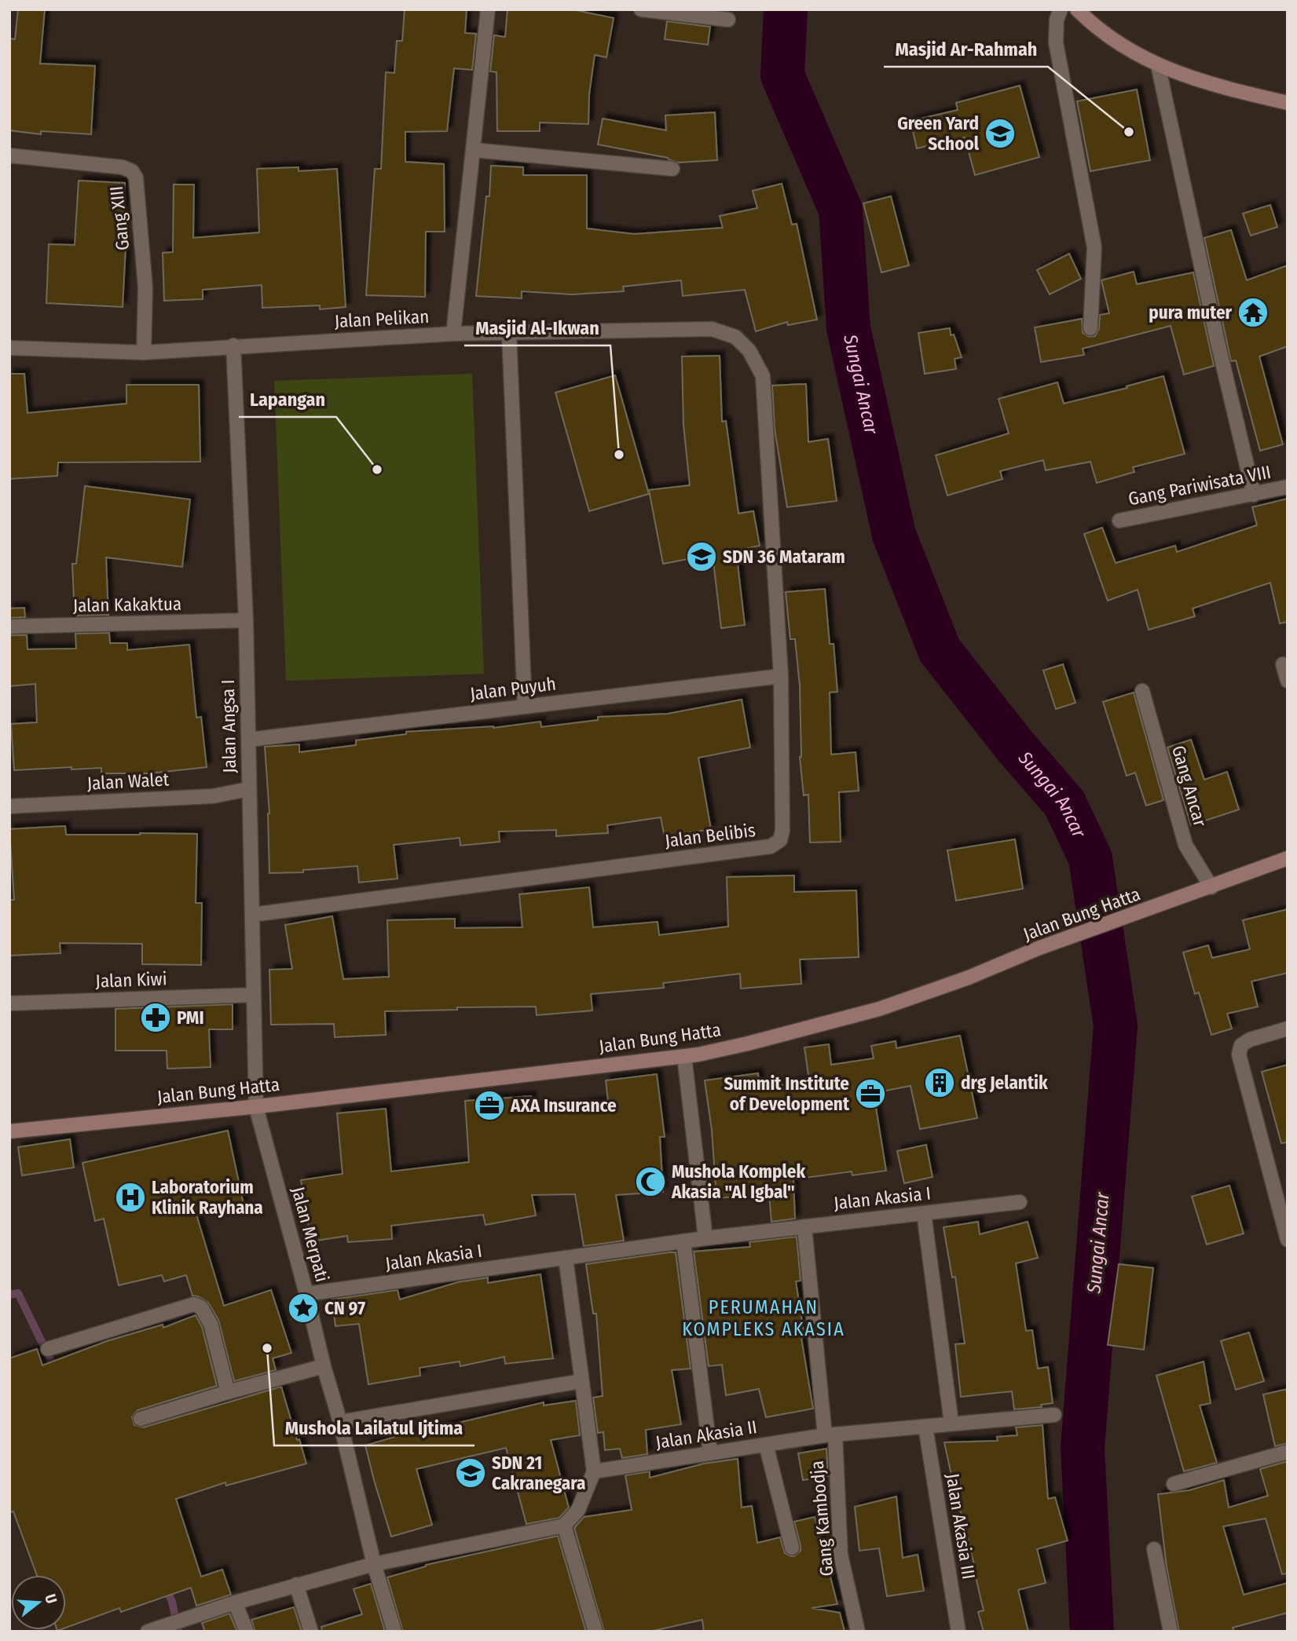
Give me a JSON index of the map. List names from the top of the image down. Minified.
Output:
{"streets":{"main road":["Jalan Bung Hatta"],"street":["Gang XIII","Jalan Pelikan","Gang Pariwisata VIII","Jalan Kakaktua","Jalan Puyuh","Jalan Angsa I","Jalan Walet","Gang Ancar","Jalan Belibis","Jalan Kiwi","Jalan Akasia I","Jalan Merpati","Jalan Akasia II","Gang Kambodja","Jalan Akasia III"]},"crossings":[["Gang XIII","Jalan Pelikan"],["Jalan Pelikan","Jalan Angsa I"],["Jalan Pelikan","Jalan Belibis"],["Jalan Kakaktua","Jalan Angsa I"],["Jalan Puyuh","Jalan Angsa I"],["Jalan Puyuh","Jalan Belibis"],["Jalan Angsa I","Jalan Walet"],["Jalan Angsa I","Jalan Belibis"],["Jalan Angsa I","Jalan Bung Hatta"],["Jalan Angsa I","Jalan Kiwi"],["Jalan Angsa I","Jalan Merpati"],["Gang Ancar","Jalan Bung Hatta"],["Jalan Bung Hatta","Jalan Merpati"],["Jalan Akasia I","Jalan Merpati"],["Jalan Akasia II","Gang Kambodja"],["Jalan Akasia II","Jalan Akasia III"]],"districts":["PERUMAHAN KOMPLEKS AKASIA"],"water":["Sungai Ancar"],"places":{"other":["Masjid Ar-Rahmah","Masjid Al-Ikwan","Lapangan","Mushola Lailatul Ijtima"],"school or university":["Green Yard School","SDN 36 Mataram","SDN 21 Cakranegara"],"temple":["pura muter"],"pharmacy":["PMI"],"building":["drg Jelantik"],"office":["Summit Institute of Development","AXA Insurance"],"mosque":["Mushola Komplek Akasia \"Al Igbal\""],"hospital":["Laboratorium Klinik Rayhana"],"place":["CN 97"]},"north":"right"}
